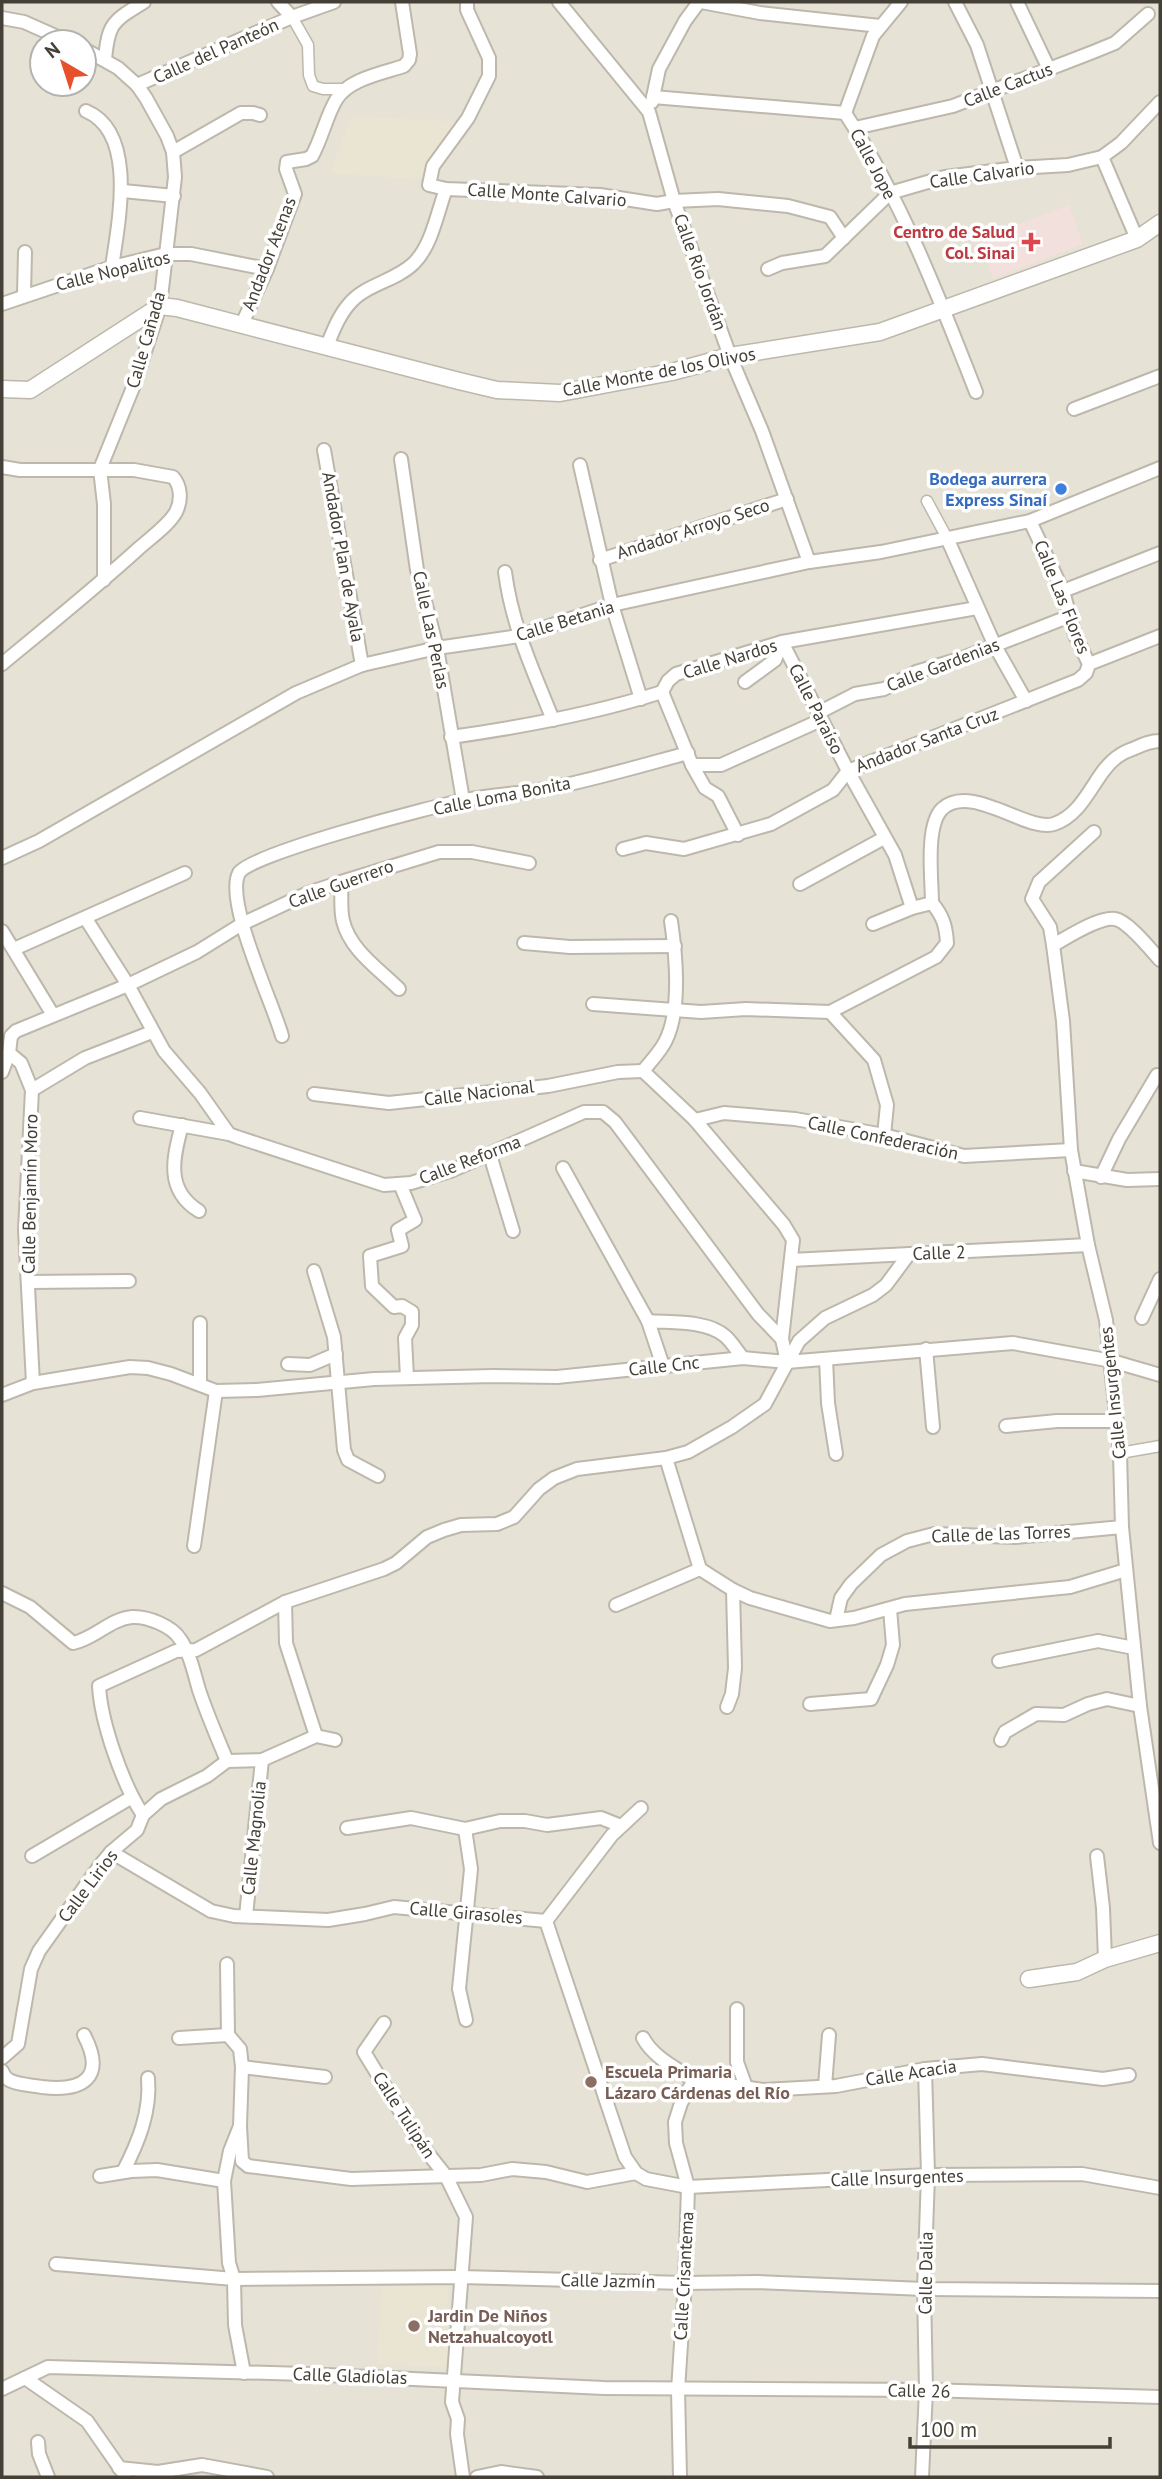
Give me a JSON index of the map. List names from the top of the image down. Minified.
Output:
{"streets":{"street":["Calle del Panteón","Calle Cactus","Calle Jope","Calle Calvario","Calle Monte Calvario","Andador Atenas","Calle Nopalitos","Calle Río Jordán","Calle Cañada","Calle Monte de los Olivos","Andador Arroyo Seco","Andador Plan de Ayala","Calle Las Flores","Calle Betania","Calle Las Perlas","Calle Nardos","Calle Gardenias","Calle Paraíso","Andador Santa Cruz","Calle Loma Bonita","Calle Guerrero","Calle Nacional","Calle Confederación","Calle Reforma","Calle Benjamín Moro","Calle 2","Calle Cnc","Calle Insurgentes","Calle de las Torres","Calle Magnolia","Calle Lirios","Calle Girasoles","Calle Acacia","Calle Tulipán","Calle Dalia","Calle Crisantema","Calle Jazmín","Calle Gladiolas","Calle 26"]},"crossings":[["Calle del Panteón","Calle Cañada"],["Calle Cactus","Calle Jope"],["Calle Jope","Calle Calvario"],["Calle Jope","Calle Monte de los Olivos"],["Calle Calvario","Calle Monte Calvario"],["Calle Monte Calvario","Calle Río Jordán"],["Andador Atenas","Calle Nopalitos"],["Andador Atenas","Calle Monte de los Olivos"],["Calle Nopalitos","Calle Cañada"],["Calle Río Jordán","Calle Monte de los Olivos"],["Calle Río Jordán","Andador Arroyo Seco"],["Calle Río Jordán","Calle Betania"],["Calle Cañada","Calle Monte de los Olivos"],["Andador Plan de Ayala","Calle Betania"],["Calle Las Flores","Calle Betania"],["Calle Las Flores","Calle Gardenias"],["Calle Las Flores","Andador Santa Cruz"],["Calle Betania","Calle Las Perlas"],["Calle Las Perlas","Calle Nardos"],["Calle Las Perlas","Calle Loma Bonita"],["Calle Nardos","Calle Paraíso"],["Calle Gardenias","Calle Paraíso"],["Calle Gardenias","Calle Loma Bonita"],["Calle Paraíso","Andador Santa Cruz"],["Calle Loma Bonita","Calle Guerrero"],["Calle Guerrero","Calle Benjamín Moro"],["Calle Confederación","Calle Insurgentes"],["Calle 2","Calle Insurgentes"],["Calle Cnc","Calle Insurgentes"],["Calle Insurgentes","Calle de las Torres"],["Calle Insurgentes","Calle Girasoles"],["Calle Insurgentes","Calle Dalia"],["Calle Insurgentes","Calle Crisantema"],["Calle Magnolia","Calle Girasoles"],["Calle Acacia","Calle Dalia"],["Calle Acacia","Calle Crisantema"],["Calle Tulipán","Calle Jazmín"],["Calle Tulipán","Calle Gladiolas"],["Calle Dalia","Calle Jazmín"],["Calle Dalia","Calle 26"],["Calle Crisantema","Calle Jazmín"],["Calle Crisantema","Calle Gladiolas"],["Calle Crisantema","Calle 26"],["Calle Gladiolas","Calle 26"]],"places":{"health":["Centro de Salud Col. Sinai"],"other":["Bodega aurrera Express Sinaí","Escuela Primaria Lázaro Cárdenas del Río","Jardin De Niños Netzahualcoyotl"]},"scale_bar":"100 m","north":"top left"}
